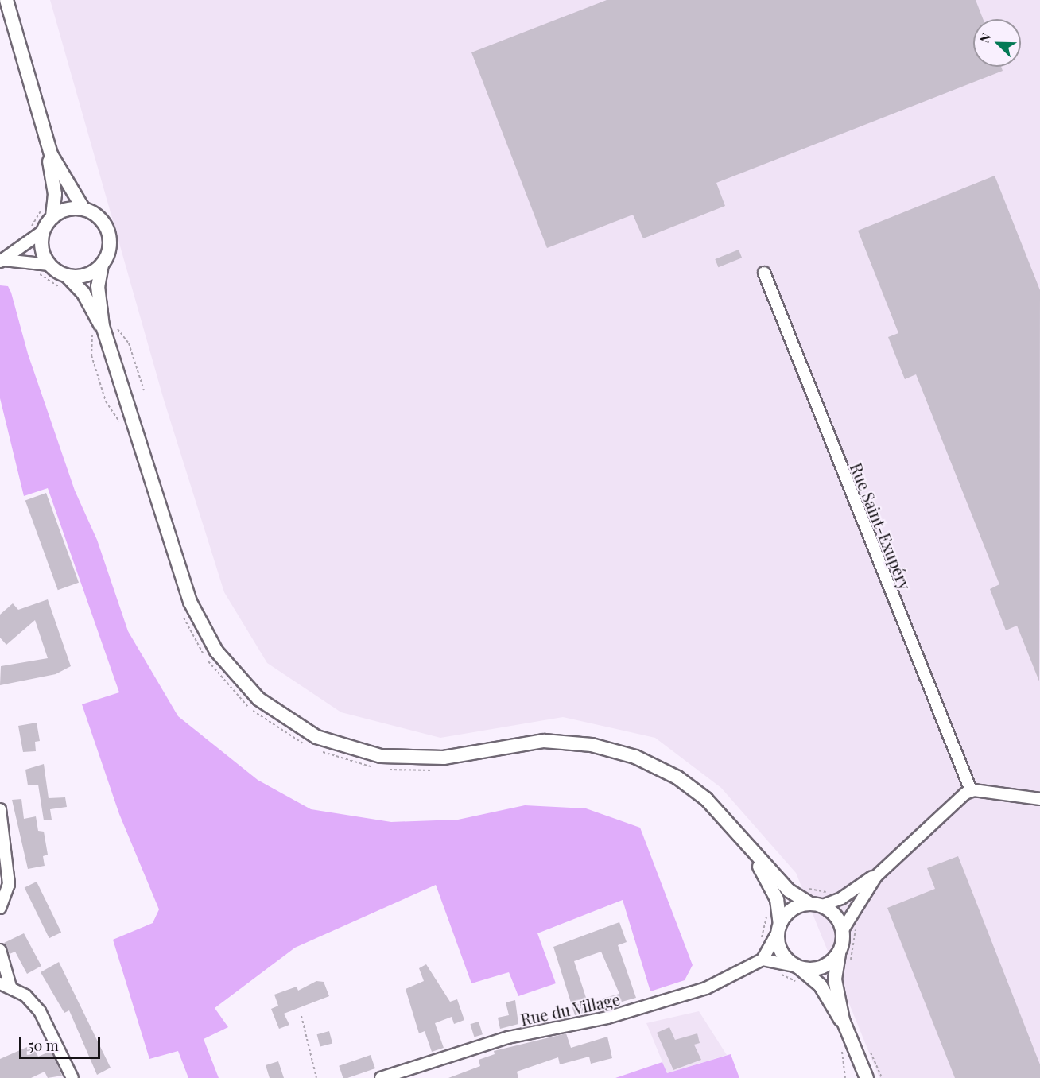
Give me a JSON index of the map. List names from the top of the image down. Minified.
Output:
{"streets":{"street":["Rue Saint-Exupéry","Rue du Village"]},"scale_bar":"50 m","north":"top left"}
